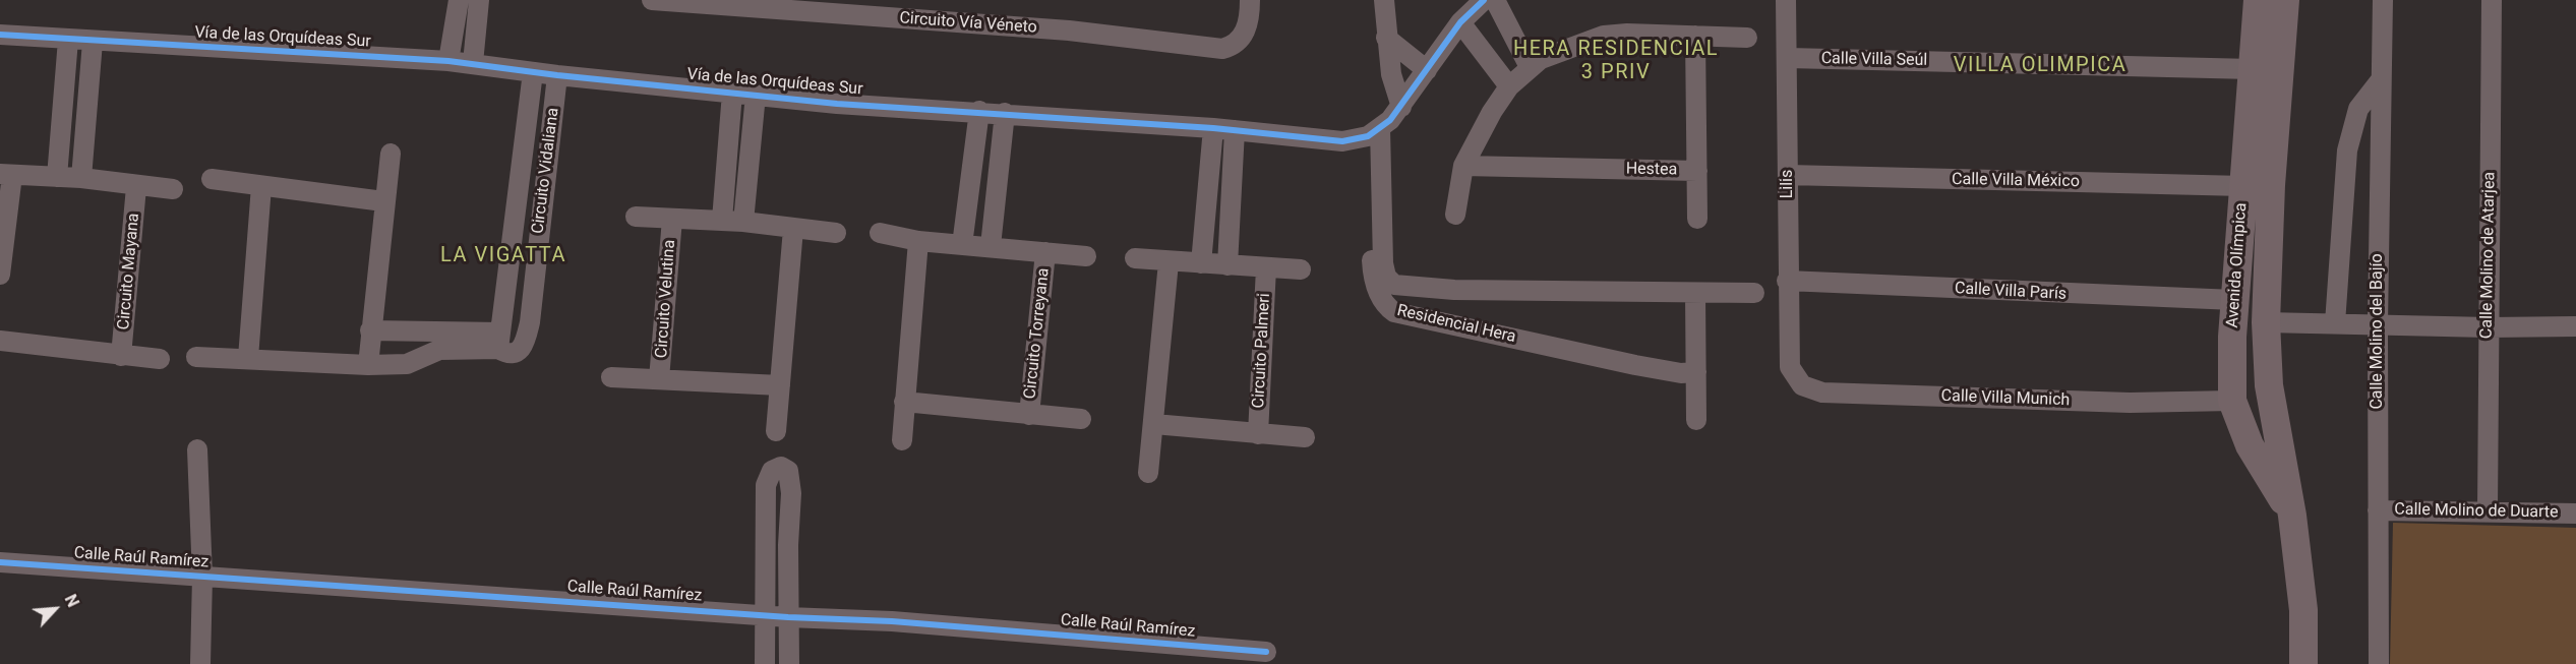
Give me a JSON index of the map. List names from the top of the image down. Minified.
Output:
{"streets":{"street":["Circuito Vía Véneto","Vía de las Orquídeas Sur","Calle Villa Seúl","Hestea","Circuito Vidaliana","Calle Villa México","Lilis","Calle Molino de Atarjea","Avenida Olímpica","Circuito Mayana","Calle Villa París","Circuito Velutina","Residencial Hera","Calle Molino del Bajío","Circuito Torreyana","Circuito Palmeri","Calle Villa Munich","Calle Molino de Duarte","Calle Raúl Ramírez"]},"crossings":[["Vía de las Orquídeas Sur","Circuito Vidaliana"],["Vía de las Orquídeas Sur","Residencial Hera"],["Calle Villa Seúl","Lilis"],["Calle Villa Seúl","Avenida Olímpica"],["Calle Villa México","Lilis"],["Calle Villa México","Avenida Olímpica"],["Lilis","Calle Villa París"],["Lilis","Calle Villa Munich"],["Calle Molino de Atarjea","Calle Molino de Duarte"],["Avenida Olímpica","Calle Villa París"],["Avenida Olímpica","Calle Villa Munich"],["Calle Molino del Bajío","Calle Molino de Duarte"]],"districts":["HERA RESIDENCIAL 3 PRIV","VILLA OLIMPICA","LA VIGATTA"],"north":"top right"}
